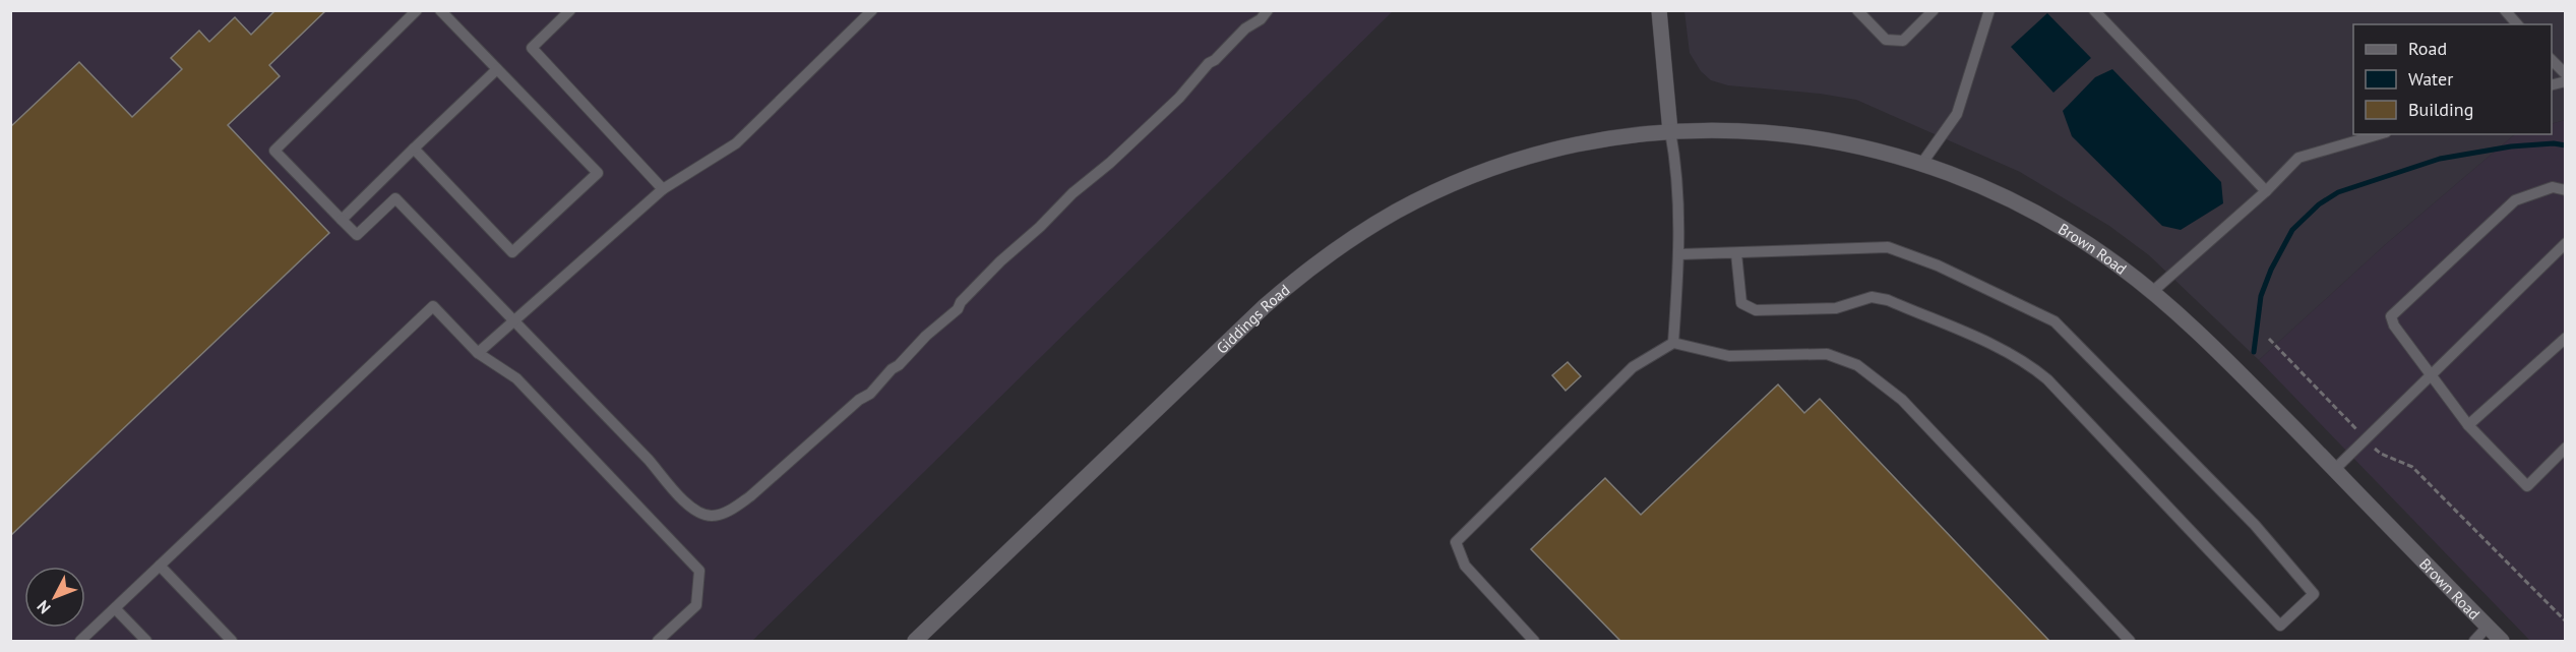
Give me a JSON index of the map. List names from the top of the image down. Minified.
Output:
{"streets":{"main road":["Brown Road","Giddings Road"]},"crossings":[["Brown Road","Giddings Road"]],"legend":["Road","Water","Building"],"north":"bottom left"}
